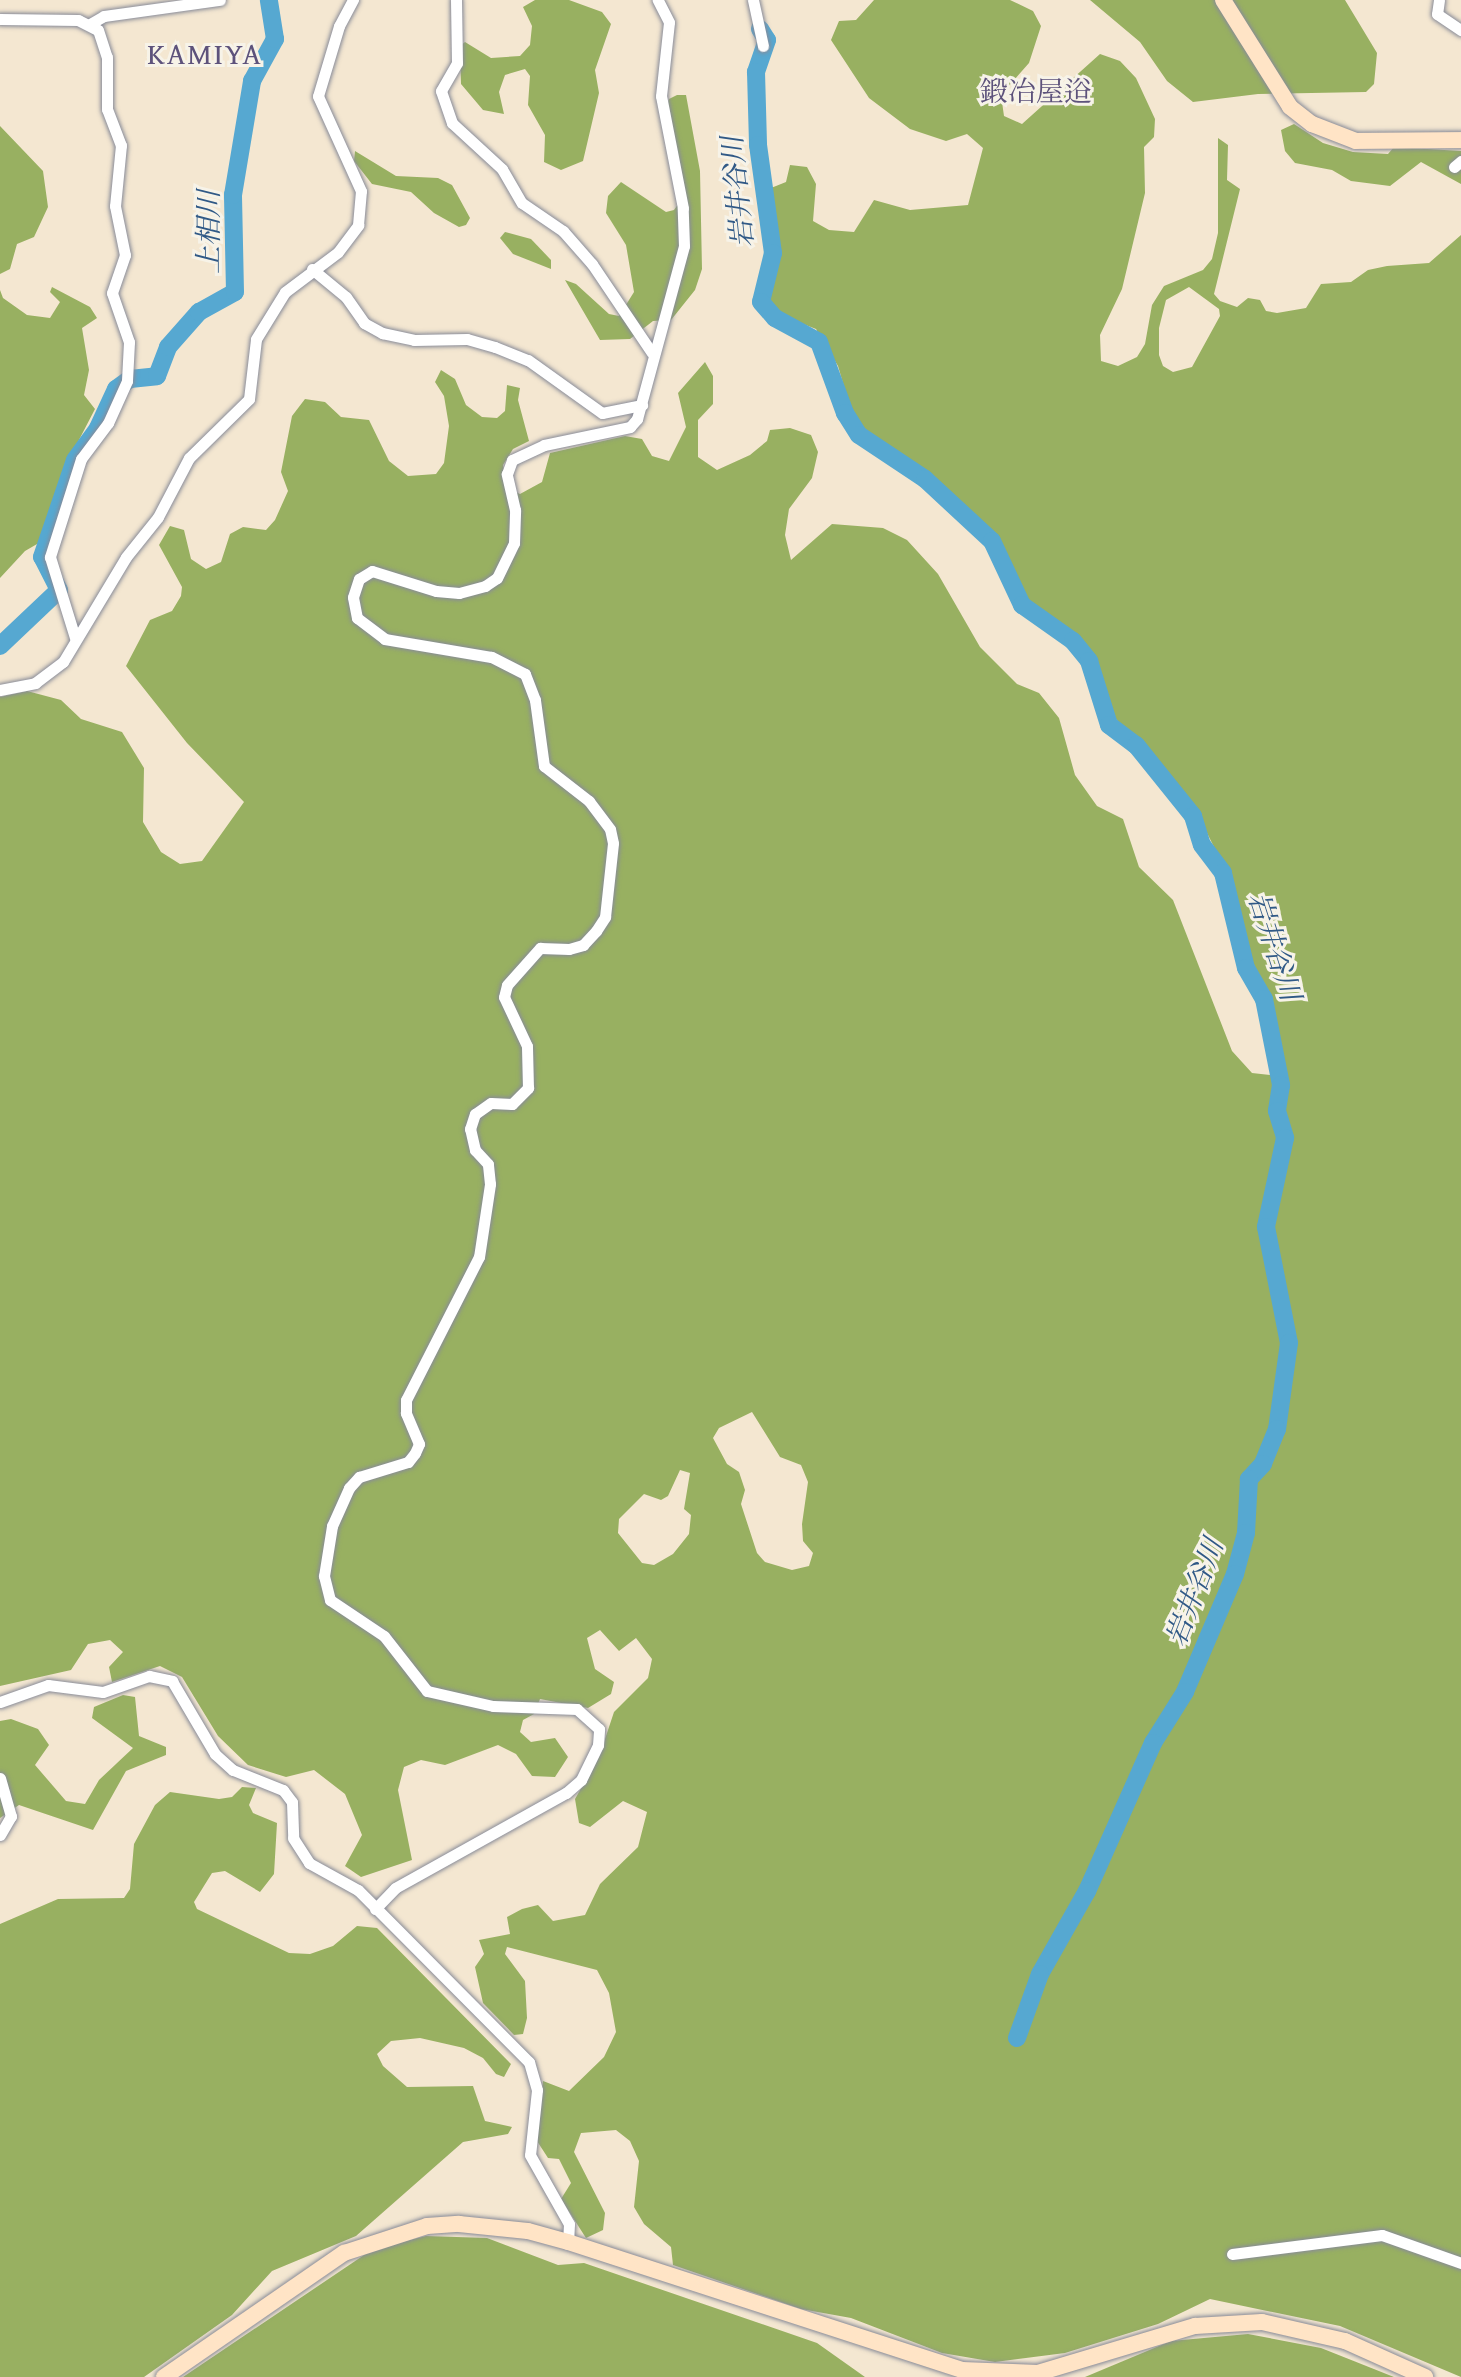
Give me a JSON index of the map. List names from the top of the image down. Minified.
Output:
{"districts":["KAMIYA","鍛冶屋逧"],"water":["岩井谷川","上相川"]}
